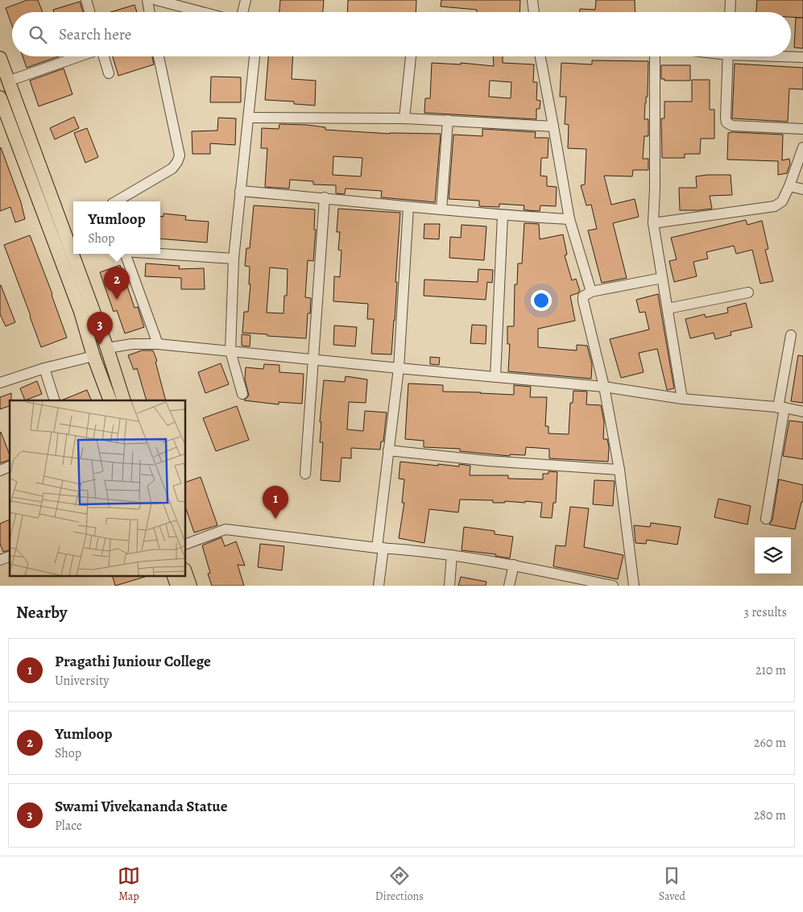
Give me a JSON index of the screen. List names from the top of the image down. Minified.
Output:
{"page":{"search":"Search here","popup":["Yumloop","Shop"],"pins":["2","3","1"],"heading":["Nearby","3 results"],"list":[{"mark":"1","name":"Pragathi Juniour College","note":"University","value":"210 m"},{"mark":"2","name":"Yumloop","note":"Shop","value":"260 m"},{"mark":"3","name":"Swami Vivekananda Statue","note":"Place","value":"280 m"}],"nav":["Map","Directions","Saved"]}}
